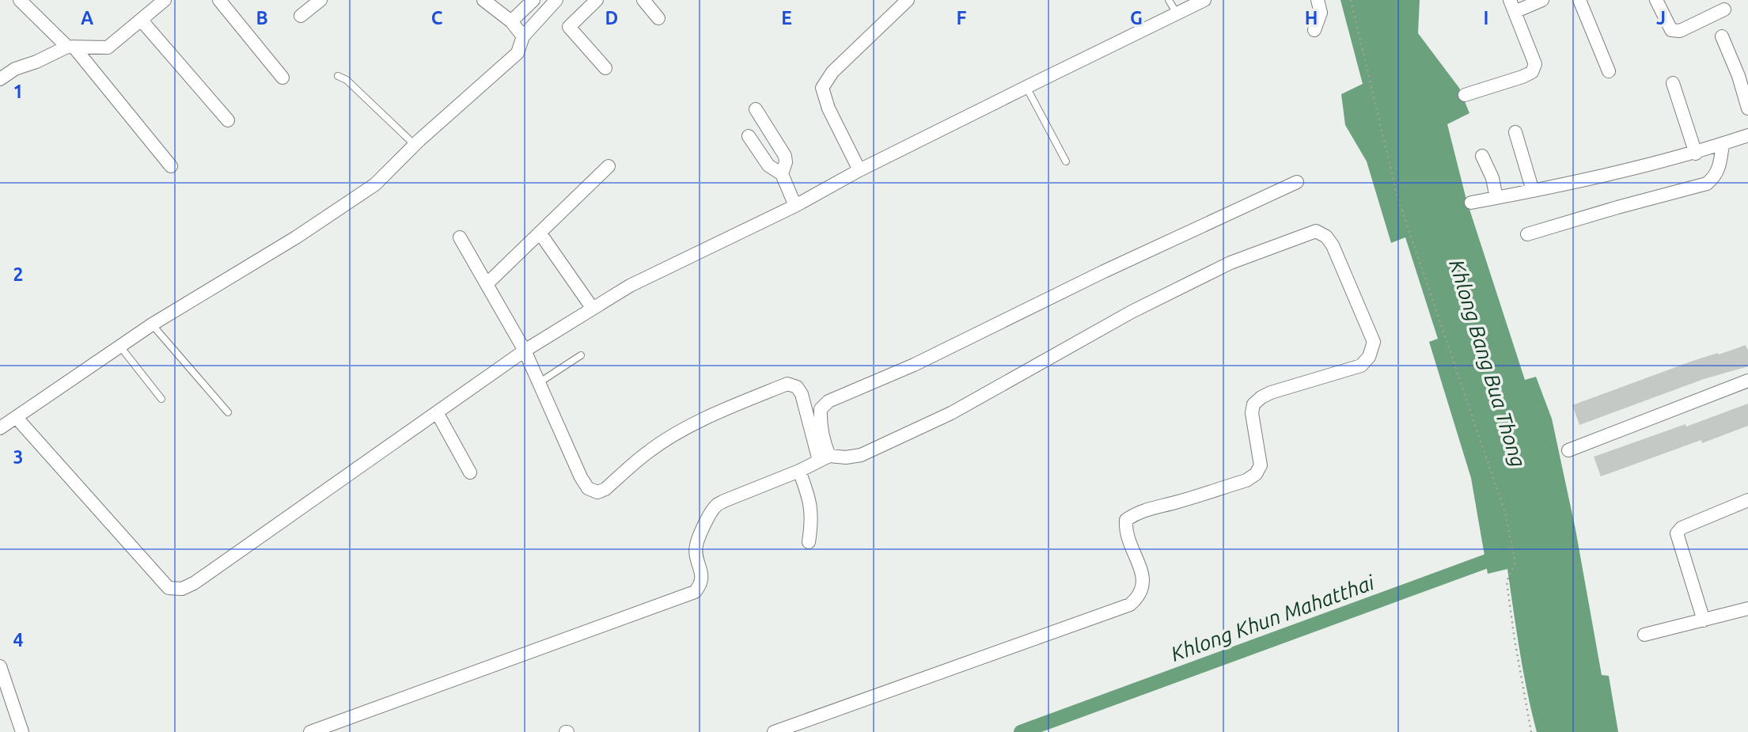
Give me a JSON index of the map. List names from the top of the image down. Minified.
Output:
{"water":["Khlong Bang Bua Thong","Khlong Khun Mahatthai"],"grid":{"columns":["A","B","C","D","E","F","G","H","I","J"],"rows":["1","2","3","4"]}}
